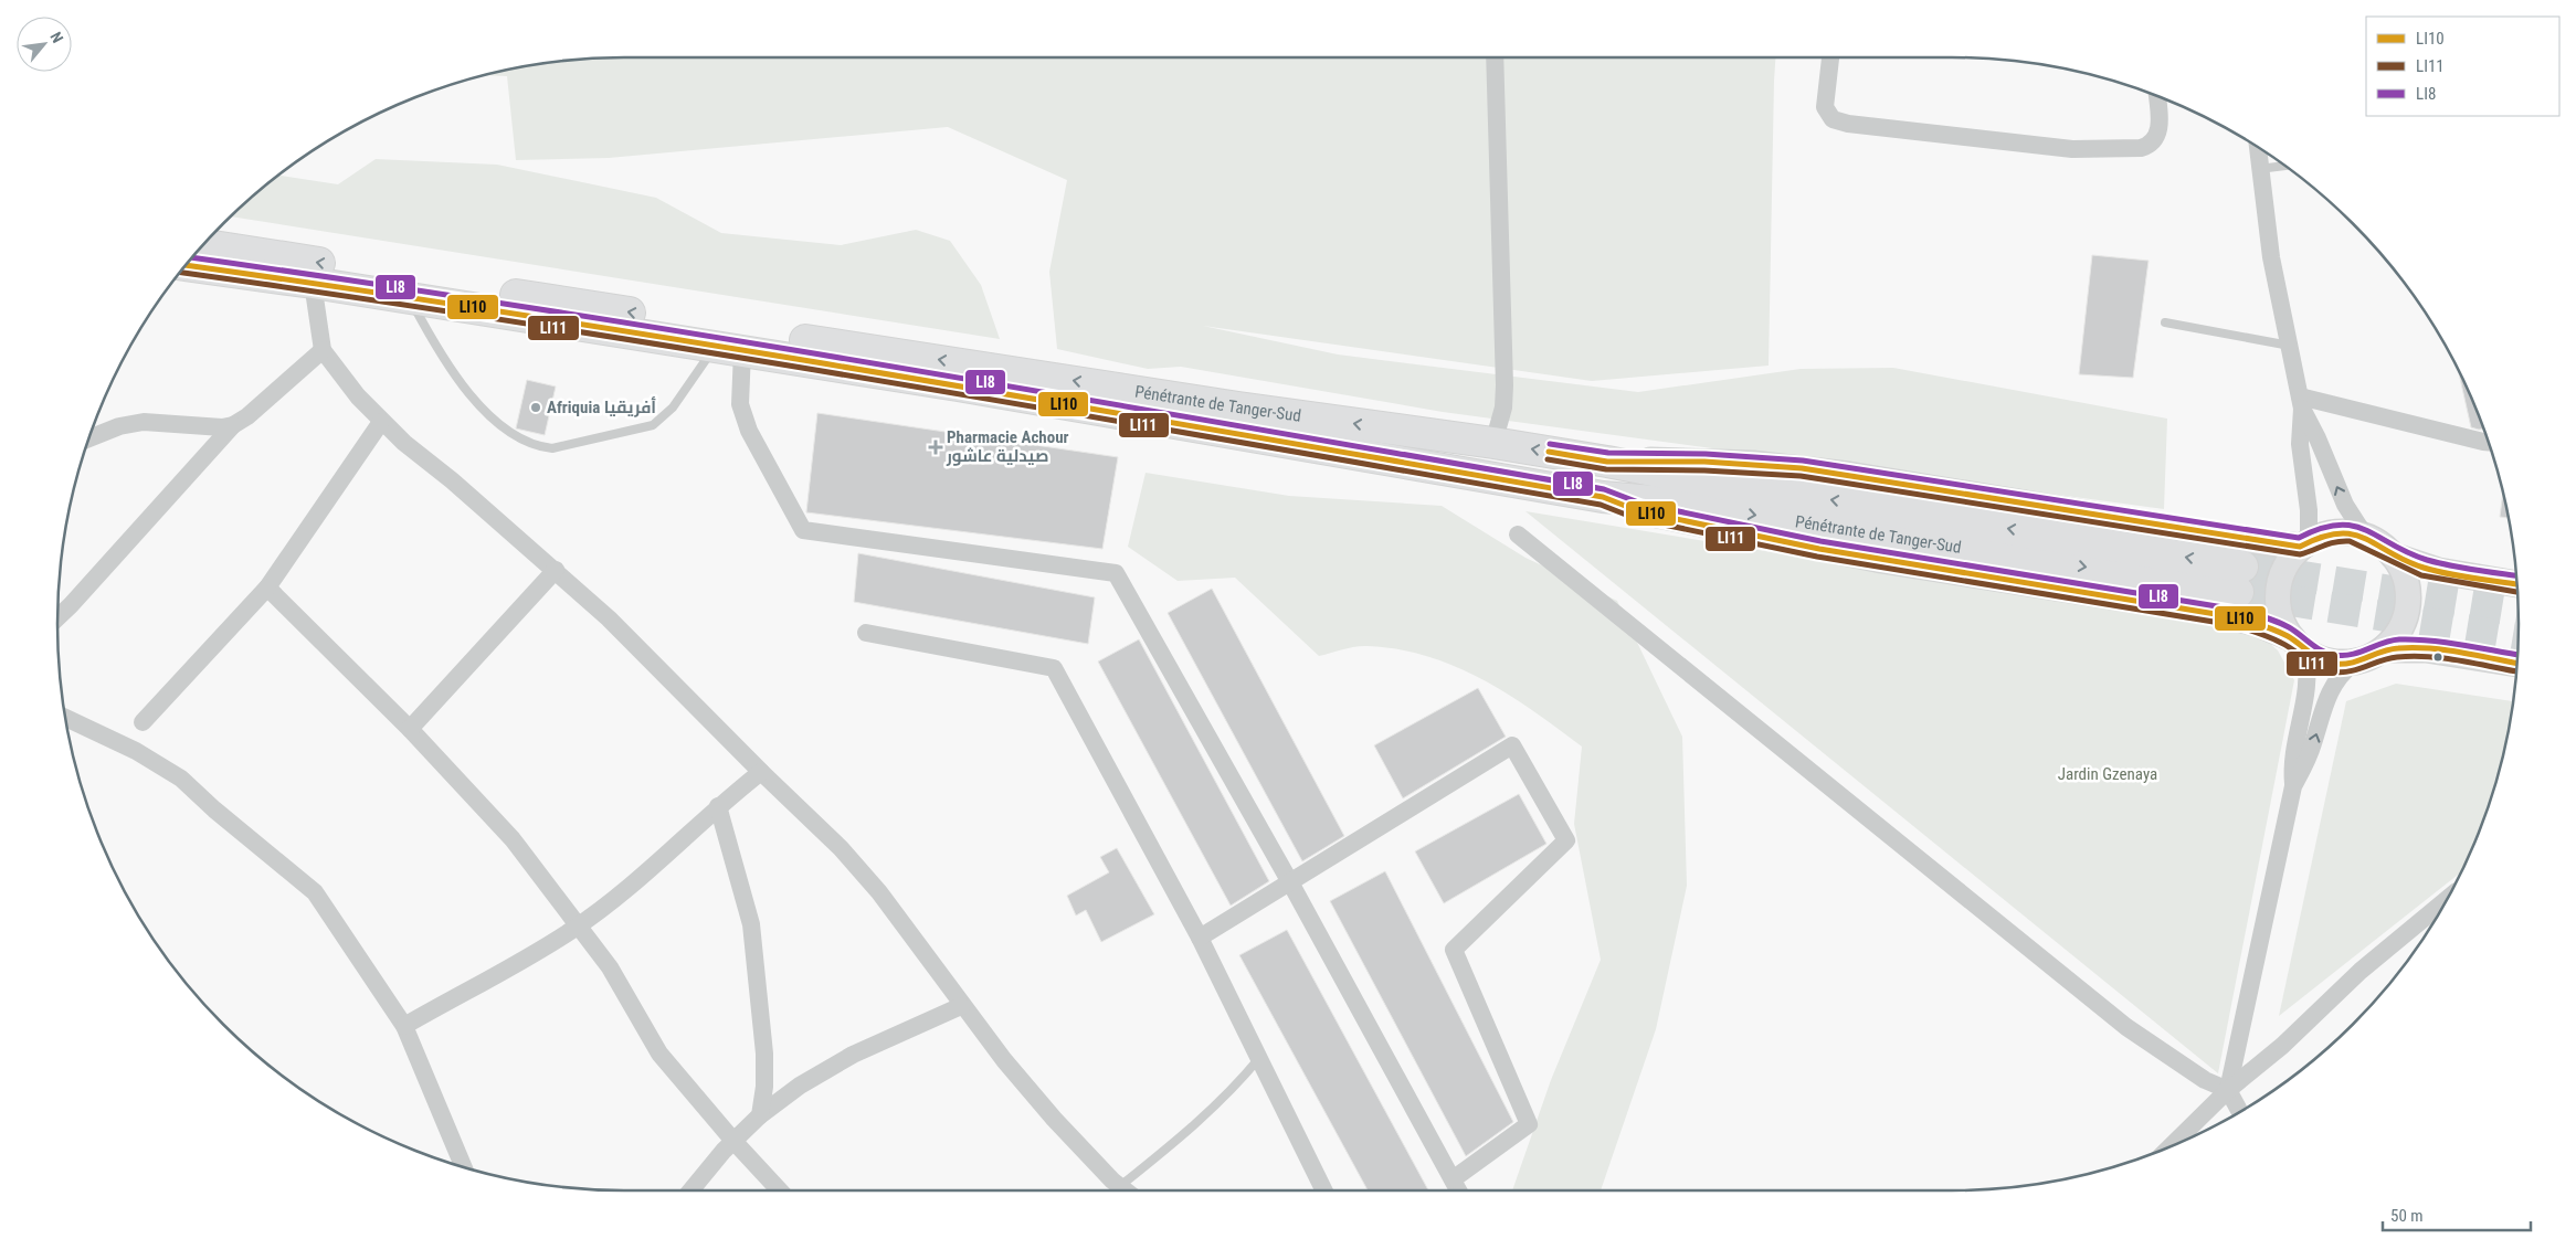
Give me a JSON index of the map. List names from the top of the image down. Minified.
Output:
{"streets":{"highway":["Pénétrante de Tanger-Sud"]},"parks":["Jardin Gzenaya"],"places":{"other":["Afriquia أفريقيا"],"health":["Pharmacie Achour صيدلية عاشور"]},"lines":["transit line LI8","transit line LI10","transit line LI11"],"legend":["LI10","LI11","LI8"],"scale_bar":"50 m","north":"top right"}
